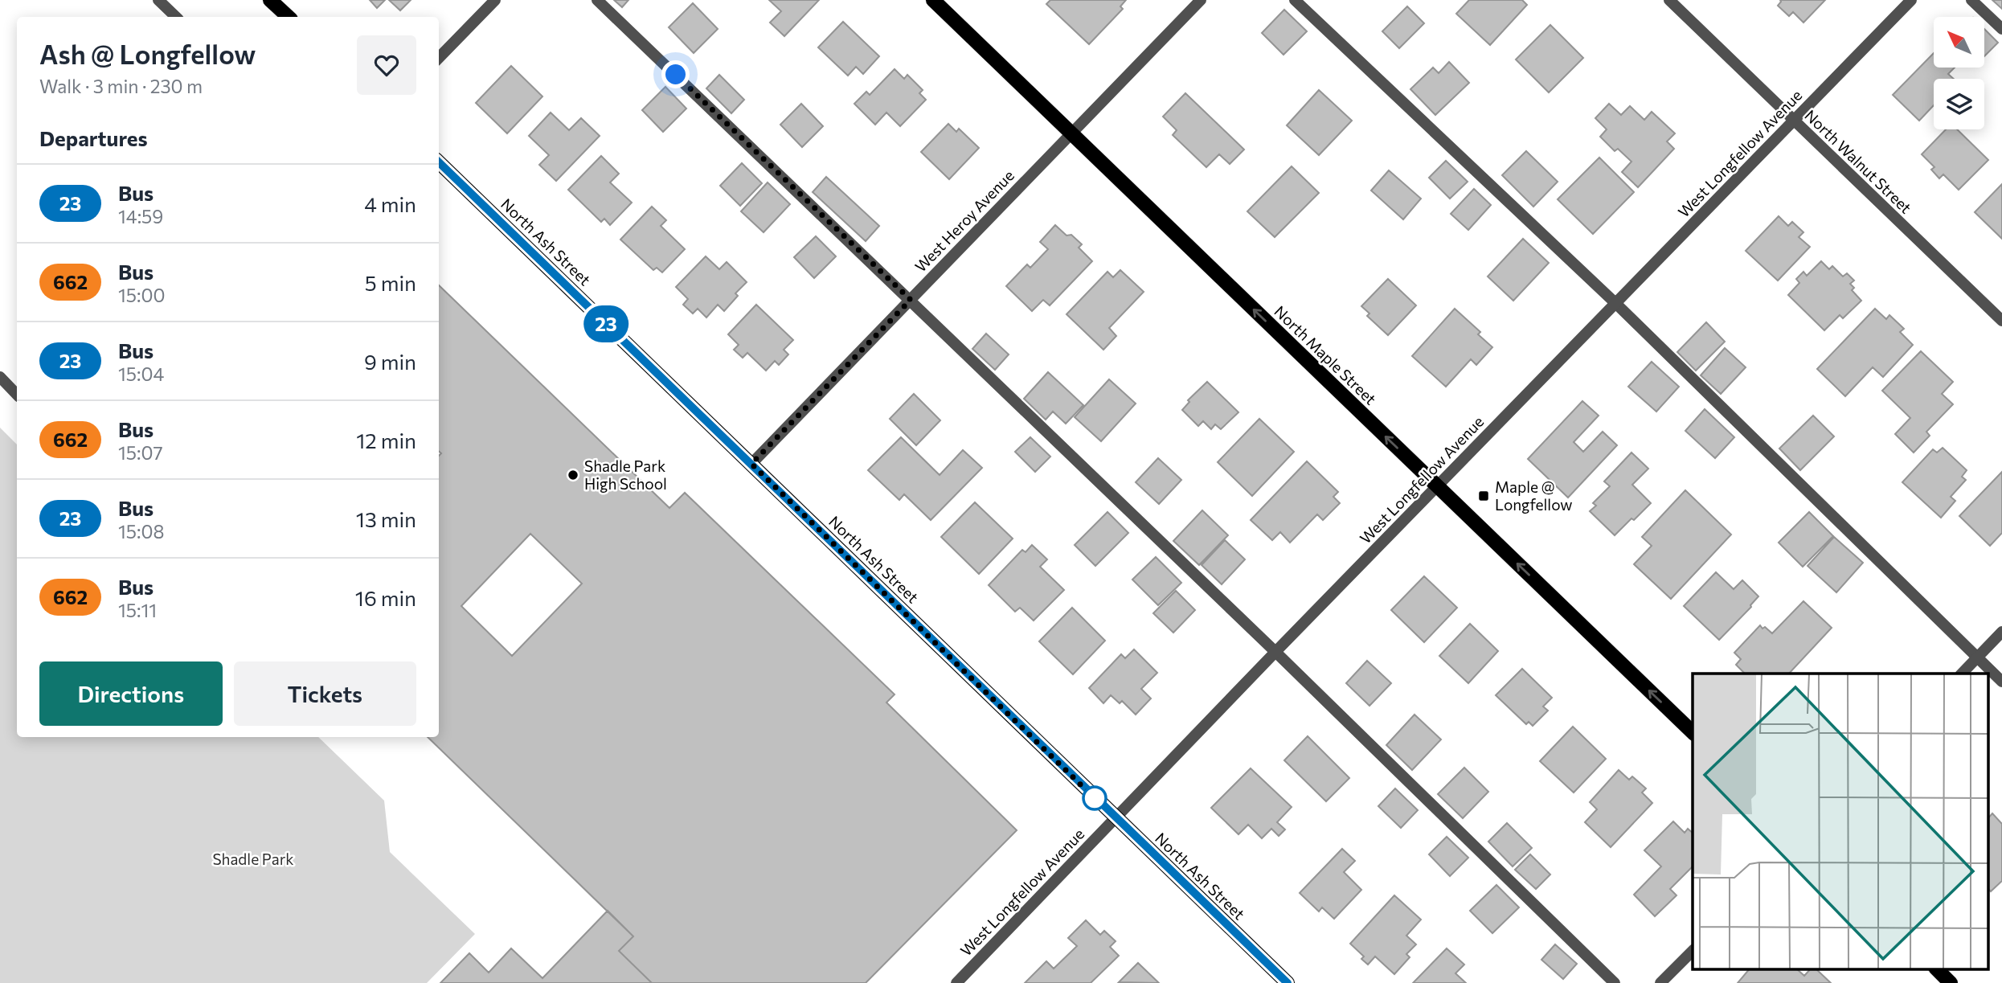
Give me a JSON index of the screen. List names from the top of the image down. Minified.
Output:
{"streets":{"main road":["North Ash Street","North Maple Street"],"street":["West Longfellow Avenue","North Walnut Street","West Heroy Avenue"]},"crossings":[["West Longfellow Avenue","North Walnut Street"],["West Longfellow Avenue","North Ash Street"],["West Longfellow Avenue","North Maple Street"],["West Heroy Avenue","North Ash Street"],["West Heroy Avenue","North Maple Street"]],"one_way":["North Maple Street"],"parks":["Shadle Park"],"places":{"other":["Shadle Park High School"],"transit":["Maple @ Longfellow"]},"lines":["bus line 23"],"north":"top left","page":{"on_map":"23","heading":[["Ash @ Longfellow","Walk · 3 min · 230 m"],"Departures"],"list":[{"mark":"23","name":"Bus","note":"14:59","value":"4 min"},{"mark":"662","name":"Bus","note":"15:00","value":"5 min"},{"mark":"23","name":"Bus","note":"15:04","value":"9 min"},{"mark":"662","name":"Bus","note":"15:07","value":"12 min"},{"mark":"23","name":"Bus","note":"15:08","value":"13 min"},{"mark":"662","name":"Bus","note":"15:11","value":"16 min"}],"buttons":["Directions","Tickets"]}}
